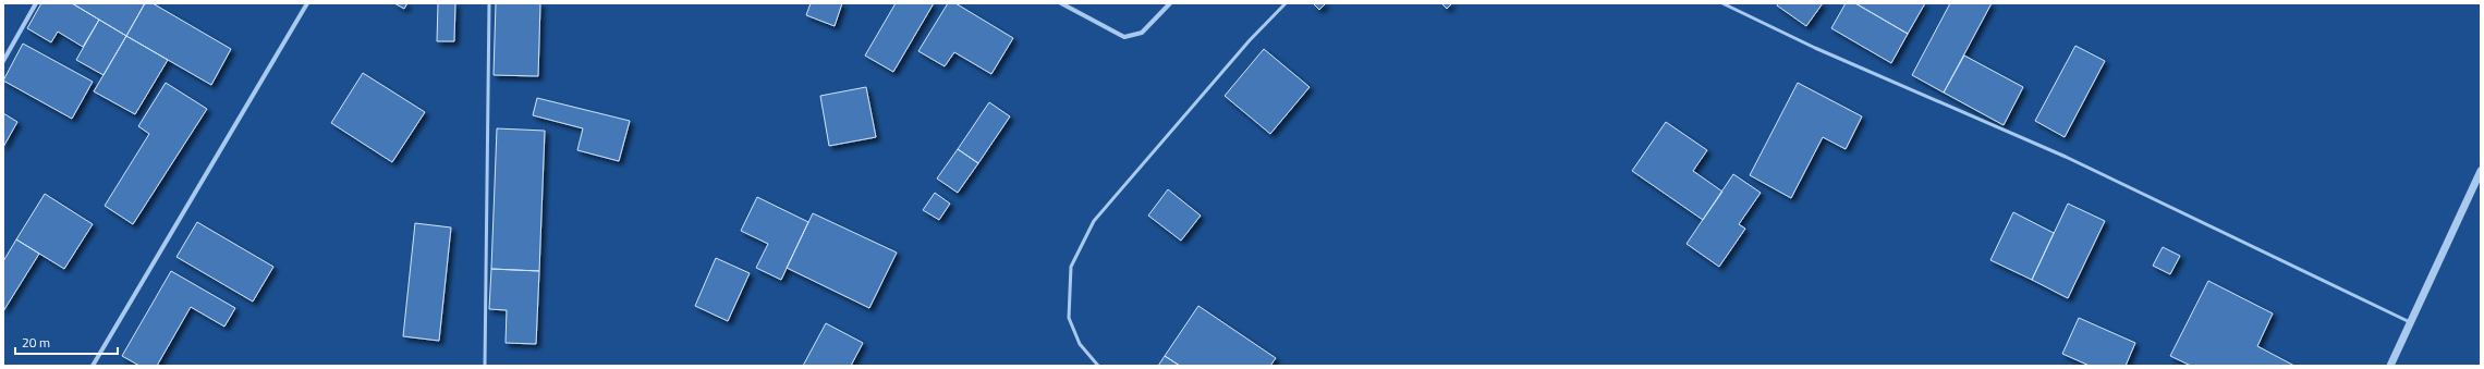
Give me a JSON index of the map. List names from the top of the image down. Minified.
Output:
{"scale_bar":"20 m"}
